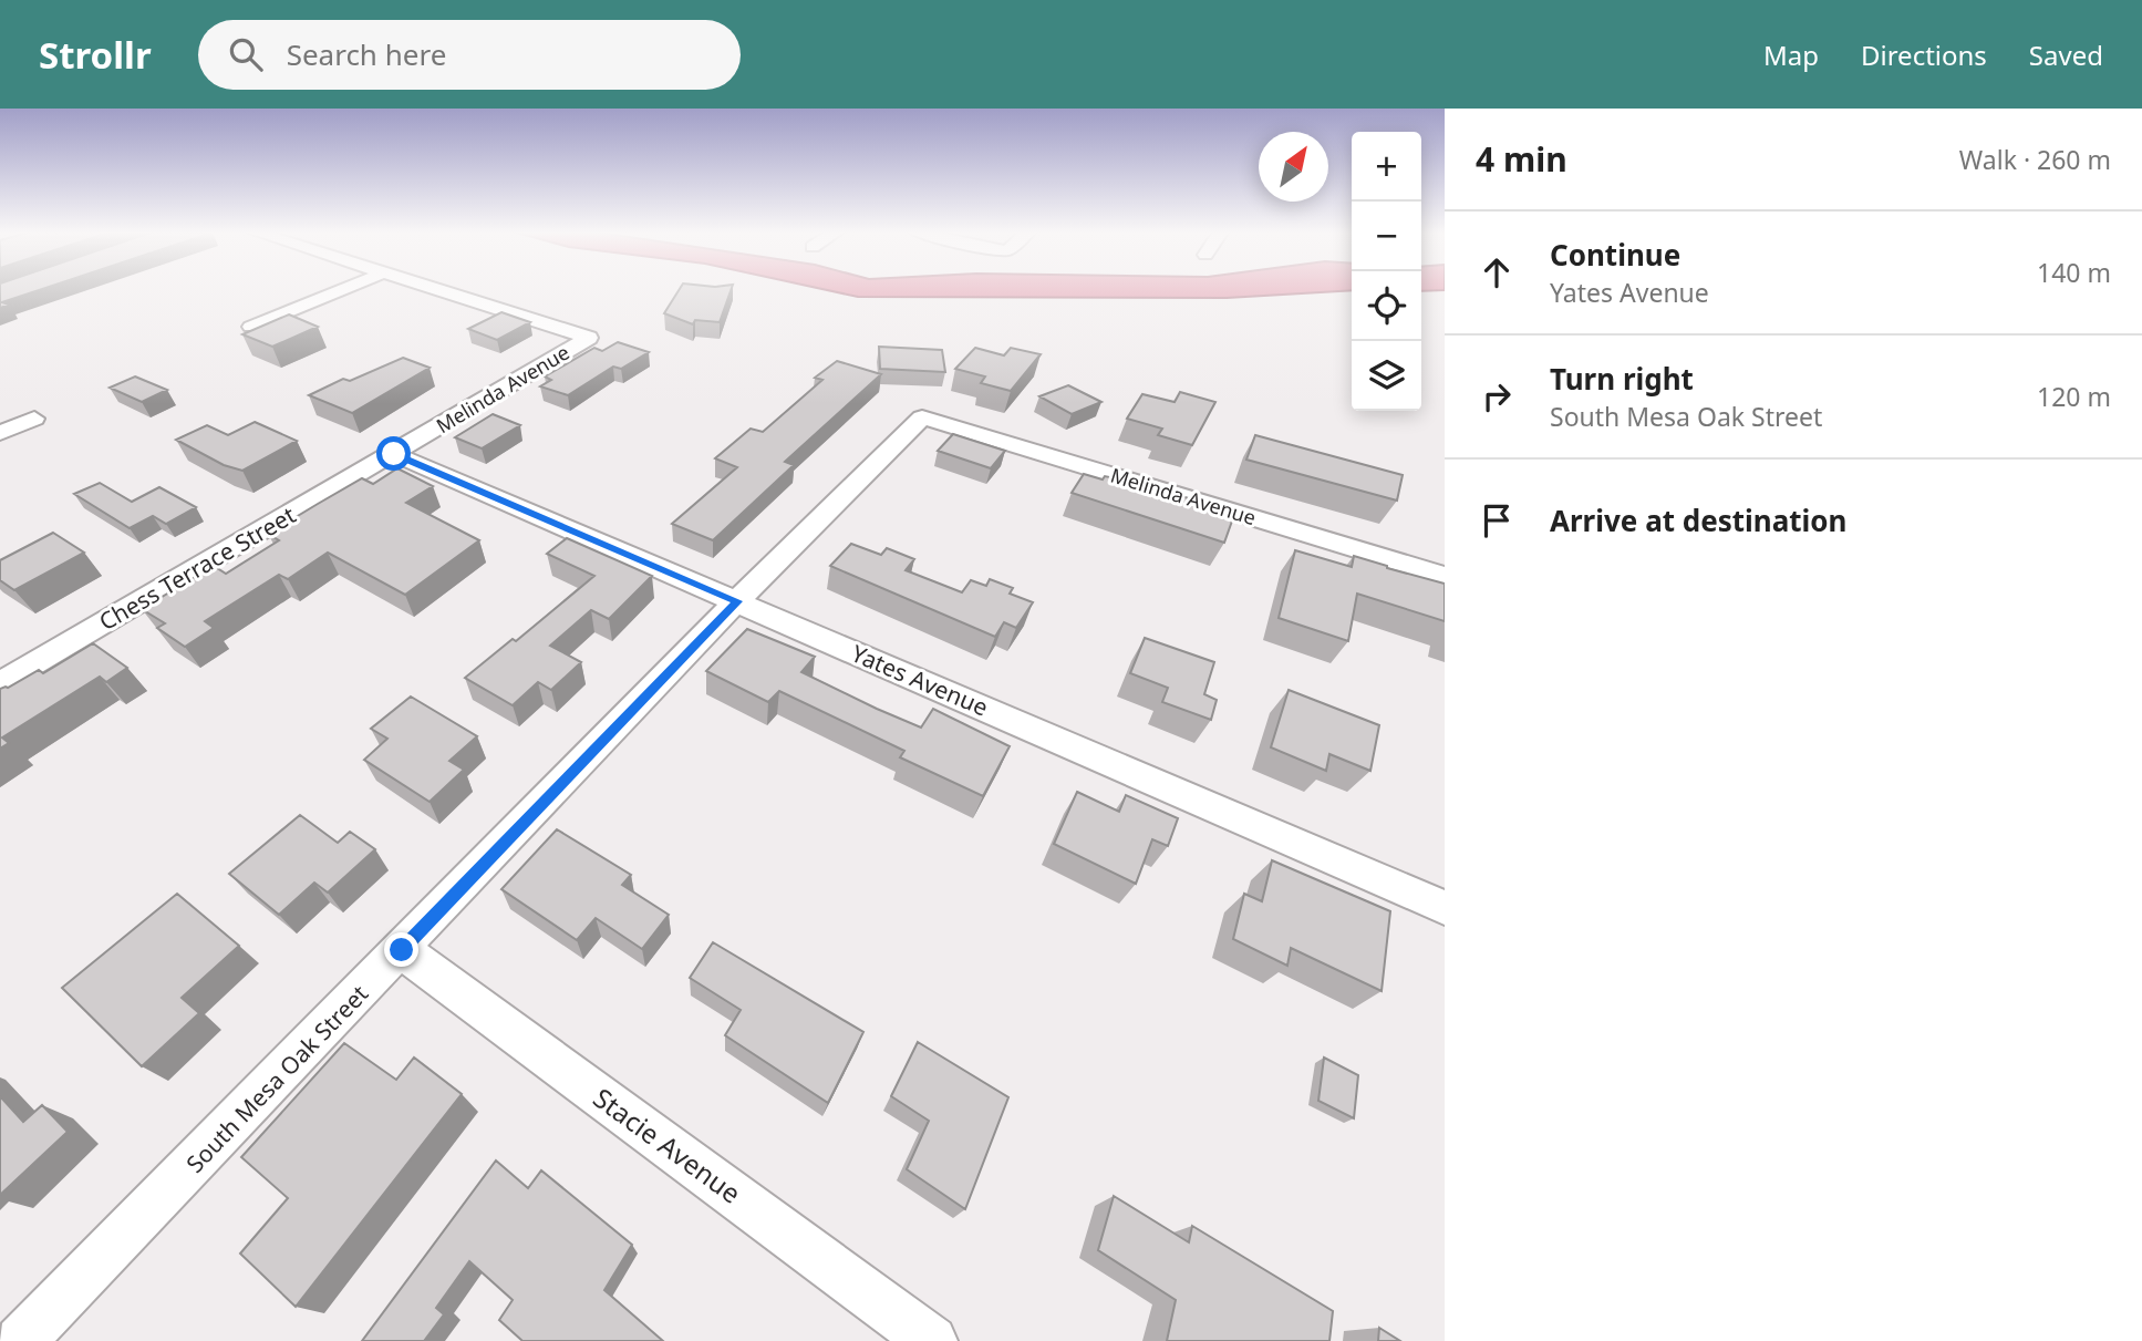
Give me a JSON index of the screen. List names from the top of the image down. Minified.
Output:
{"streets":{"street":["Melinda Avenue","Chess Terrace Street","Yates Avenue","South Mesa Oak Street","Stacie Avenue"]},"crossings":[["Melinda Avenue","Chess Terrace Street"],["Melinda Avenue","Yates Avenue"],["Melinda Avenue","South Mesa Oak Street"],["Chess Terrace Street","Yates Avenue"],["Yates Avenue","South Mesa Oak Street"],["South Mesa Oak Street","Stacie Avenue"]],"north":"top right","page":{"header":"Strollr","search":"Search here","nav":["Map","Directions","Saved"],"heading":["4 min","Walk · 260 m"],"map_buttons":["+","−"],"list":[["Continue","Yates Avenue","140 m"],["Turn right","South Mesa Oak Street","120 m"],"Arrive at destination"]}}
